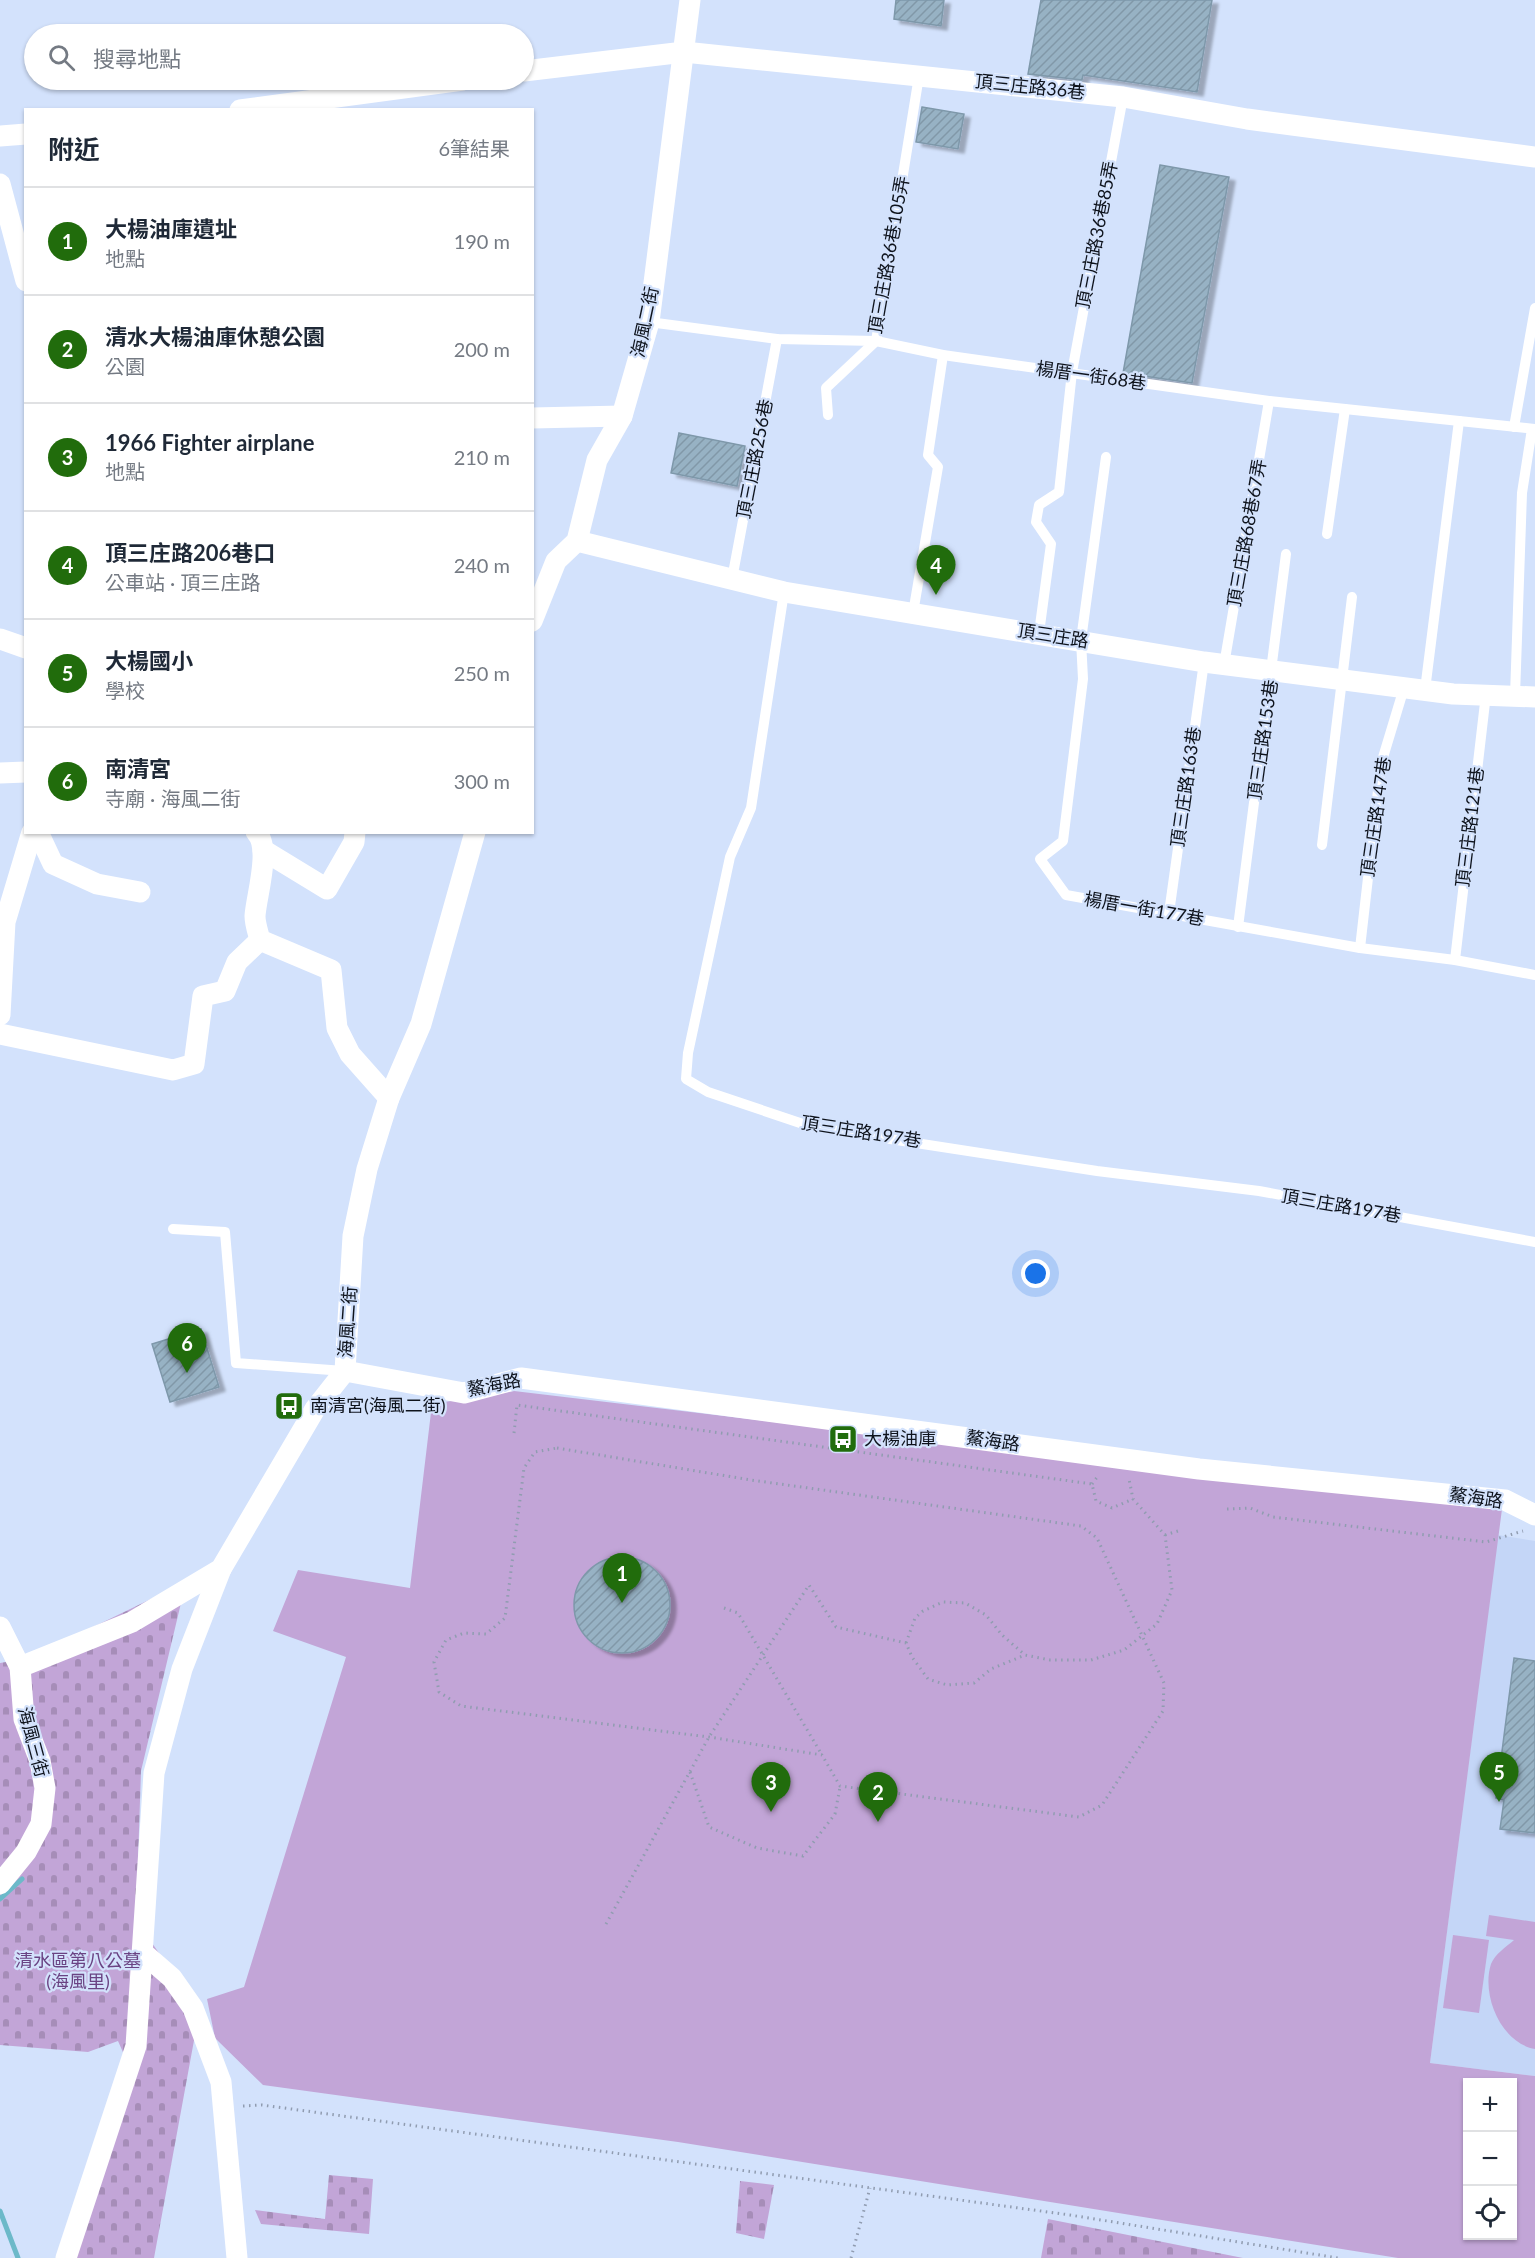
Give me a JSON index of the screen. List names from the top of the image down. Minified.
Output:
{"streets":{"street":["頂三庄路36巷","海風二街","頂三庄路","鰲海路","海風三街"],"lane":["頂三庄路36巷85弄","頂三庄路36巷105弄","楊厝一街68巷","頂三庄路256巷","頂三庄路68巷67弄","頂三庄路153巷","頂三庄路163巷","頂三庄路147巷","頂三庄路121巷","楊厝一街177巷","頂三庄路197巷"]},"crossings":[["頂三庄路36巷","頂三庄路36巷85弄"],["頂三庄路36巷","頂三庄路36巷105弄"],["頂三庄路36巷","海風二街"],["頂三庄路36巷85弄","楊厝一街68巷"],["頂三庄路36巷85弄","頂三庄路"],["頂三庄路36巷105弄","楊厝一街68巷"],["海風二街","楊厝一街68巷"],["海風二街","頂三庄路"],["海風二街","鰲海路"],["海風二街","海風三街"],["楊厝一街68巷","頂三庄路256巷"],["楊厝一街68巷","頂三庄路68巷67弄"],["頂三庄路256巷","頂三庄路"],["頂三庄路68巷67弄","頂三庄路"],["頂三庄路68巷67弄","頂三庄路163巷"],["頂三庄路","頂三庄路153巷"],["頂三庄路","頂三庄路163巷"],["頂三庄路","頂三庄路147巷"],["頂三庄路","頂三庄路121巷"],["頂三庄路","楊厝一街177巷"],["頂三庄路","頂三庄路197巷"],["頂三庄路153巷","楊厝一街177巷"],["頂三庄路163巷","楊厝一街177巷"],["頂三庄路147巷","楊厝一街177巷"],["頂三庄路121巷","楊厝一街177巷"]],"parks":["清水區第八公墓 (海風里)"],"places":{"bus stop":["南清宮(海風二街)","大楊油庫"]},"page":{"search":"搜尋地點","heading":["附近","6筆結果"],"list":[{"mark":"1","name":"大楊油庫遺址","note":"地點","value":"190 m"},{"mark":"2","name":"清水大楊油庫休憩公園","note":"公園","value":"200 m"},{"mark":"3","name":"1966 Fighter airplane","note":"地點","value":"210 m"},{"mark":"4","name":"頂三庄路206巷口","note":"公車站 · 頂三庄路","value":"240 m"},{"mark":"5","name":"大楊國小","note":"學校","value":"250 m"},{"mark":"6","name":"南清宮","note":"寺廟 · 海風二街","value":"300 m"}],"pins":["4","6","1","5","3","2"],"map_buttons":["+","−"]}}
